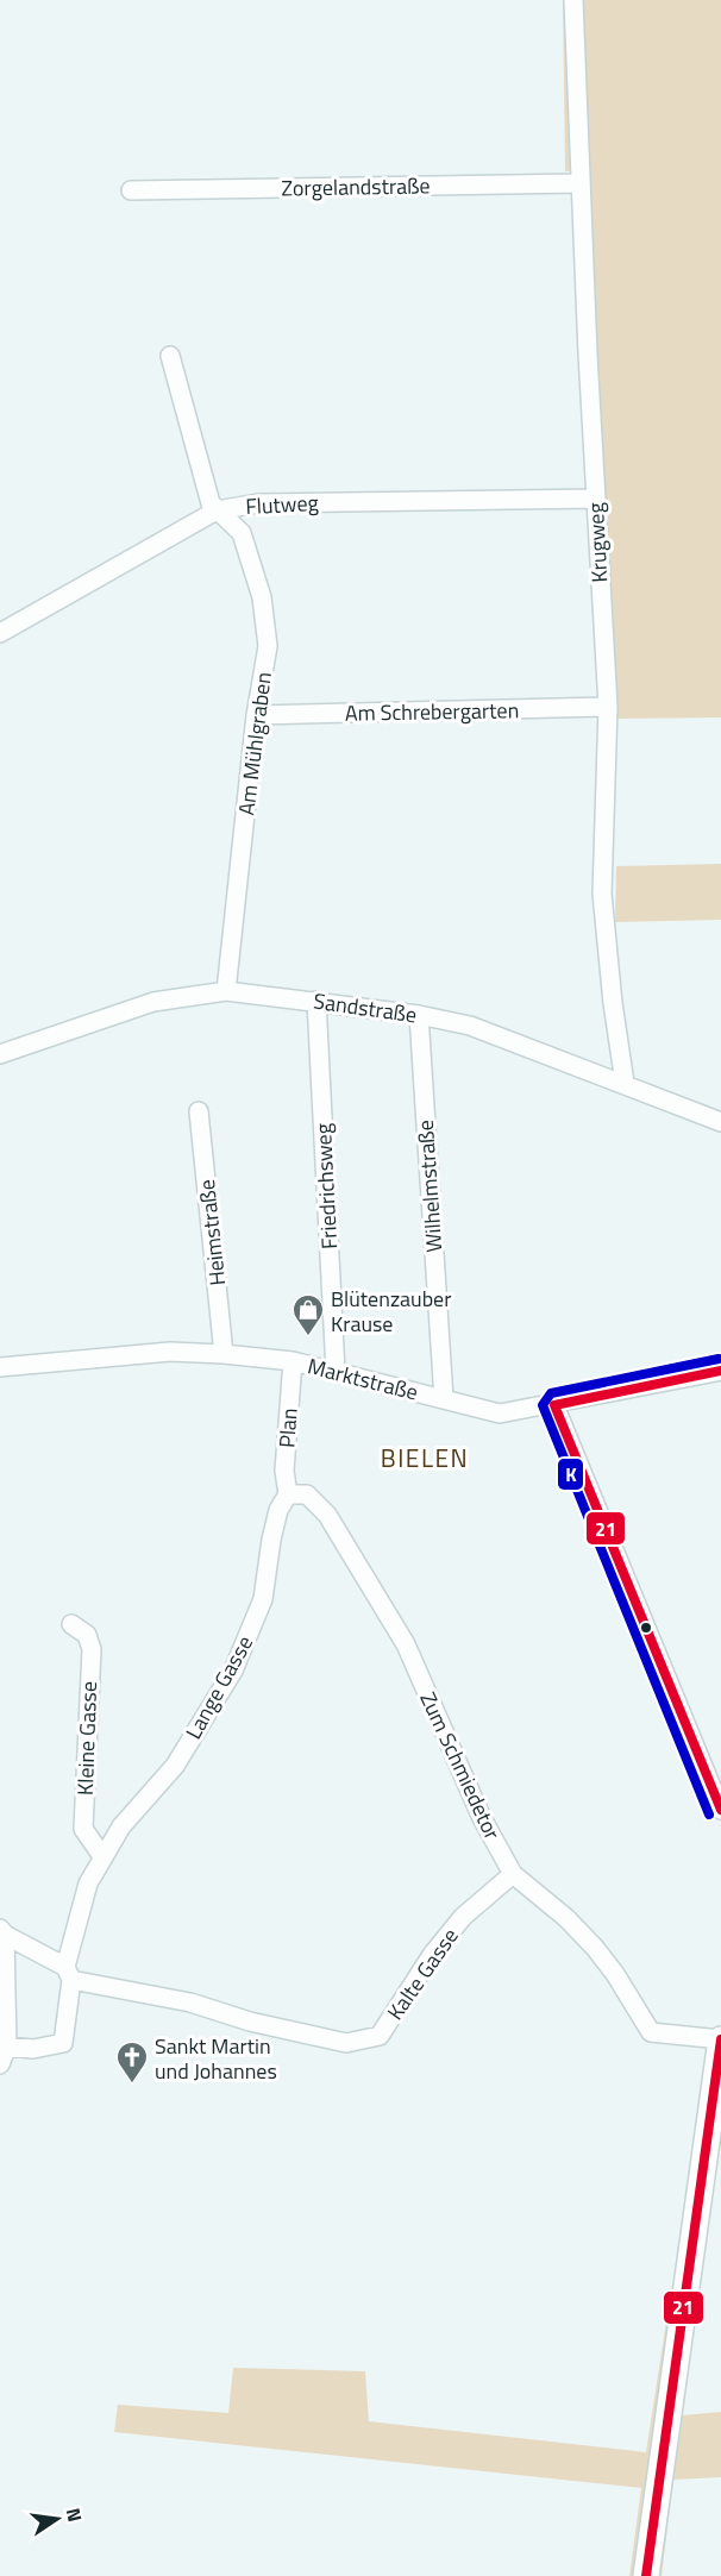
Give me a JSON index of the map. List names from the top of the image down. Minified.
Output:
{"streets":{"street":["Zorgelandstraße","Flutweg","Krugweg","Am Schrebergarten","Am Mühlgraben","Sandstraße","Friedrichsweg","Wilhelmstraße","Heimstraße","Marktstraße","Plan","Lange Gasse","Kleine Gasse","Zum Schmiedetor","Kalte Gasse"]},"crossings":[["Zorgelandstraße","Krugweg"],["Flutweg","Krugweg"],["Flutweg","Am Mühlgraben"],["Krugweg","Am Schrebergarten"],["Krugweg","Sandstraße"],["Am Schrebergarten","Am Mühlgraben"],["Am Mühlgraben","Sandstraße"],["Sandstraße","Friedrichsweg"],["Sandstraße","Wilhelmstraße"],["Friedrichsweg","Marktstraße"],["Wilhelmstraße","Marktstraße"],["Heimstraße","Marktstraße"],["Marktstraße","Plan"],["Plan","Lange Gasse"],["Plan","Zum Schmiedetor"],["Lange Gasse","Kleine Gasse"],["Lange Gasse","Zum Schmiedetor"],["Lange Gasse","Kalte Gasse"],["Zum Schmiedetor","Kalte Gasse"]],"districts":["BIELEN"],"places":{"shop":["Blütenzauber Krause"],"church":["Sankt Martin und Johannes"]},"lines":["transit line K","transit line 21"],"north":"right"}
